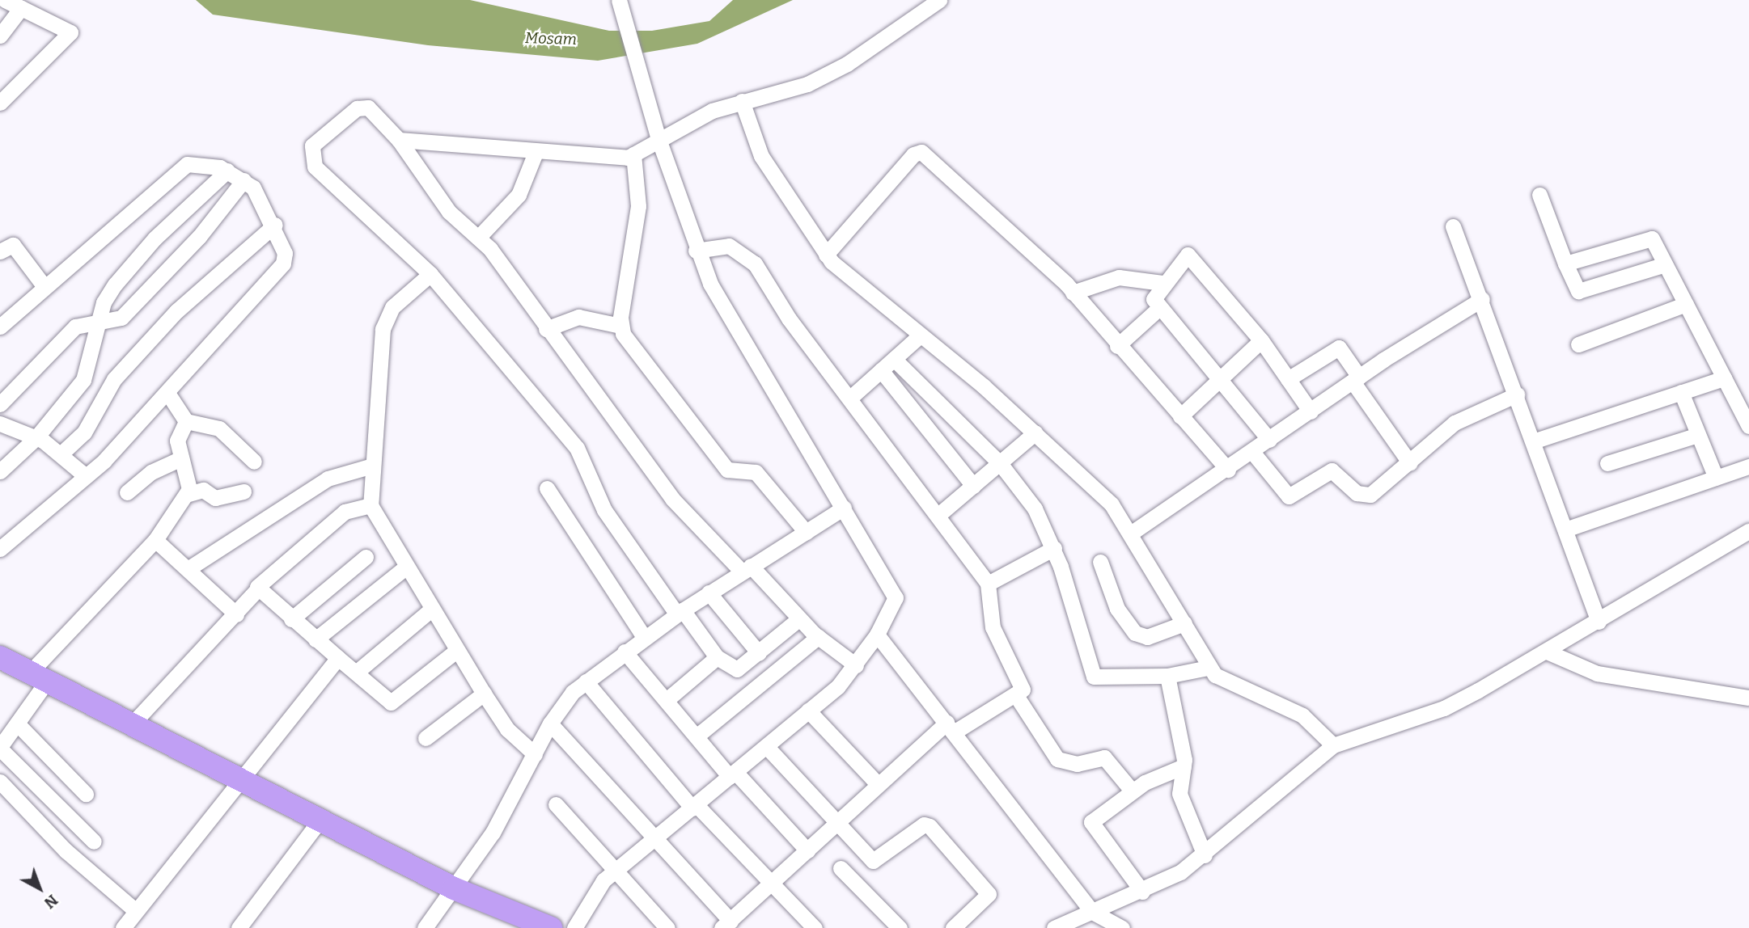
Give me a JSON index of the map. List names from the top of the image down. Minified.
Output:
{"water":["Mosam"],"north":"bottom right"}
